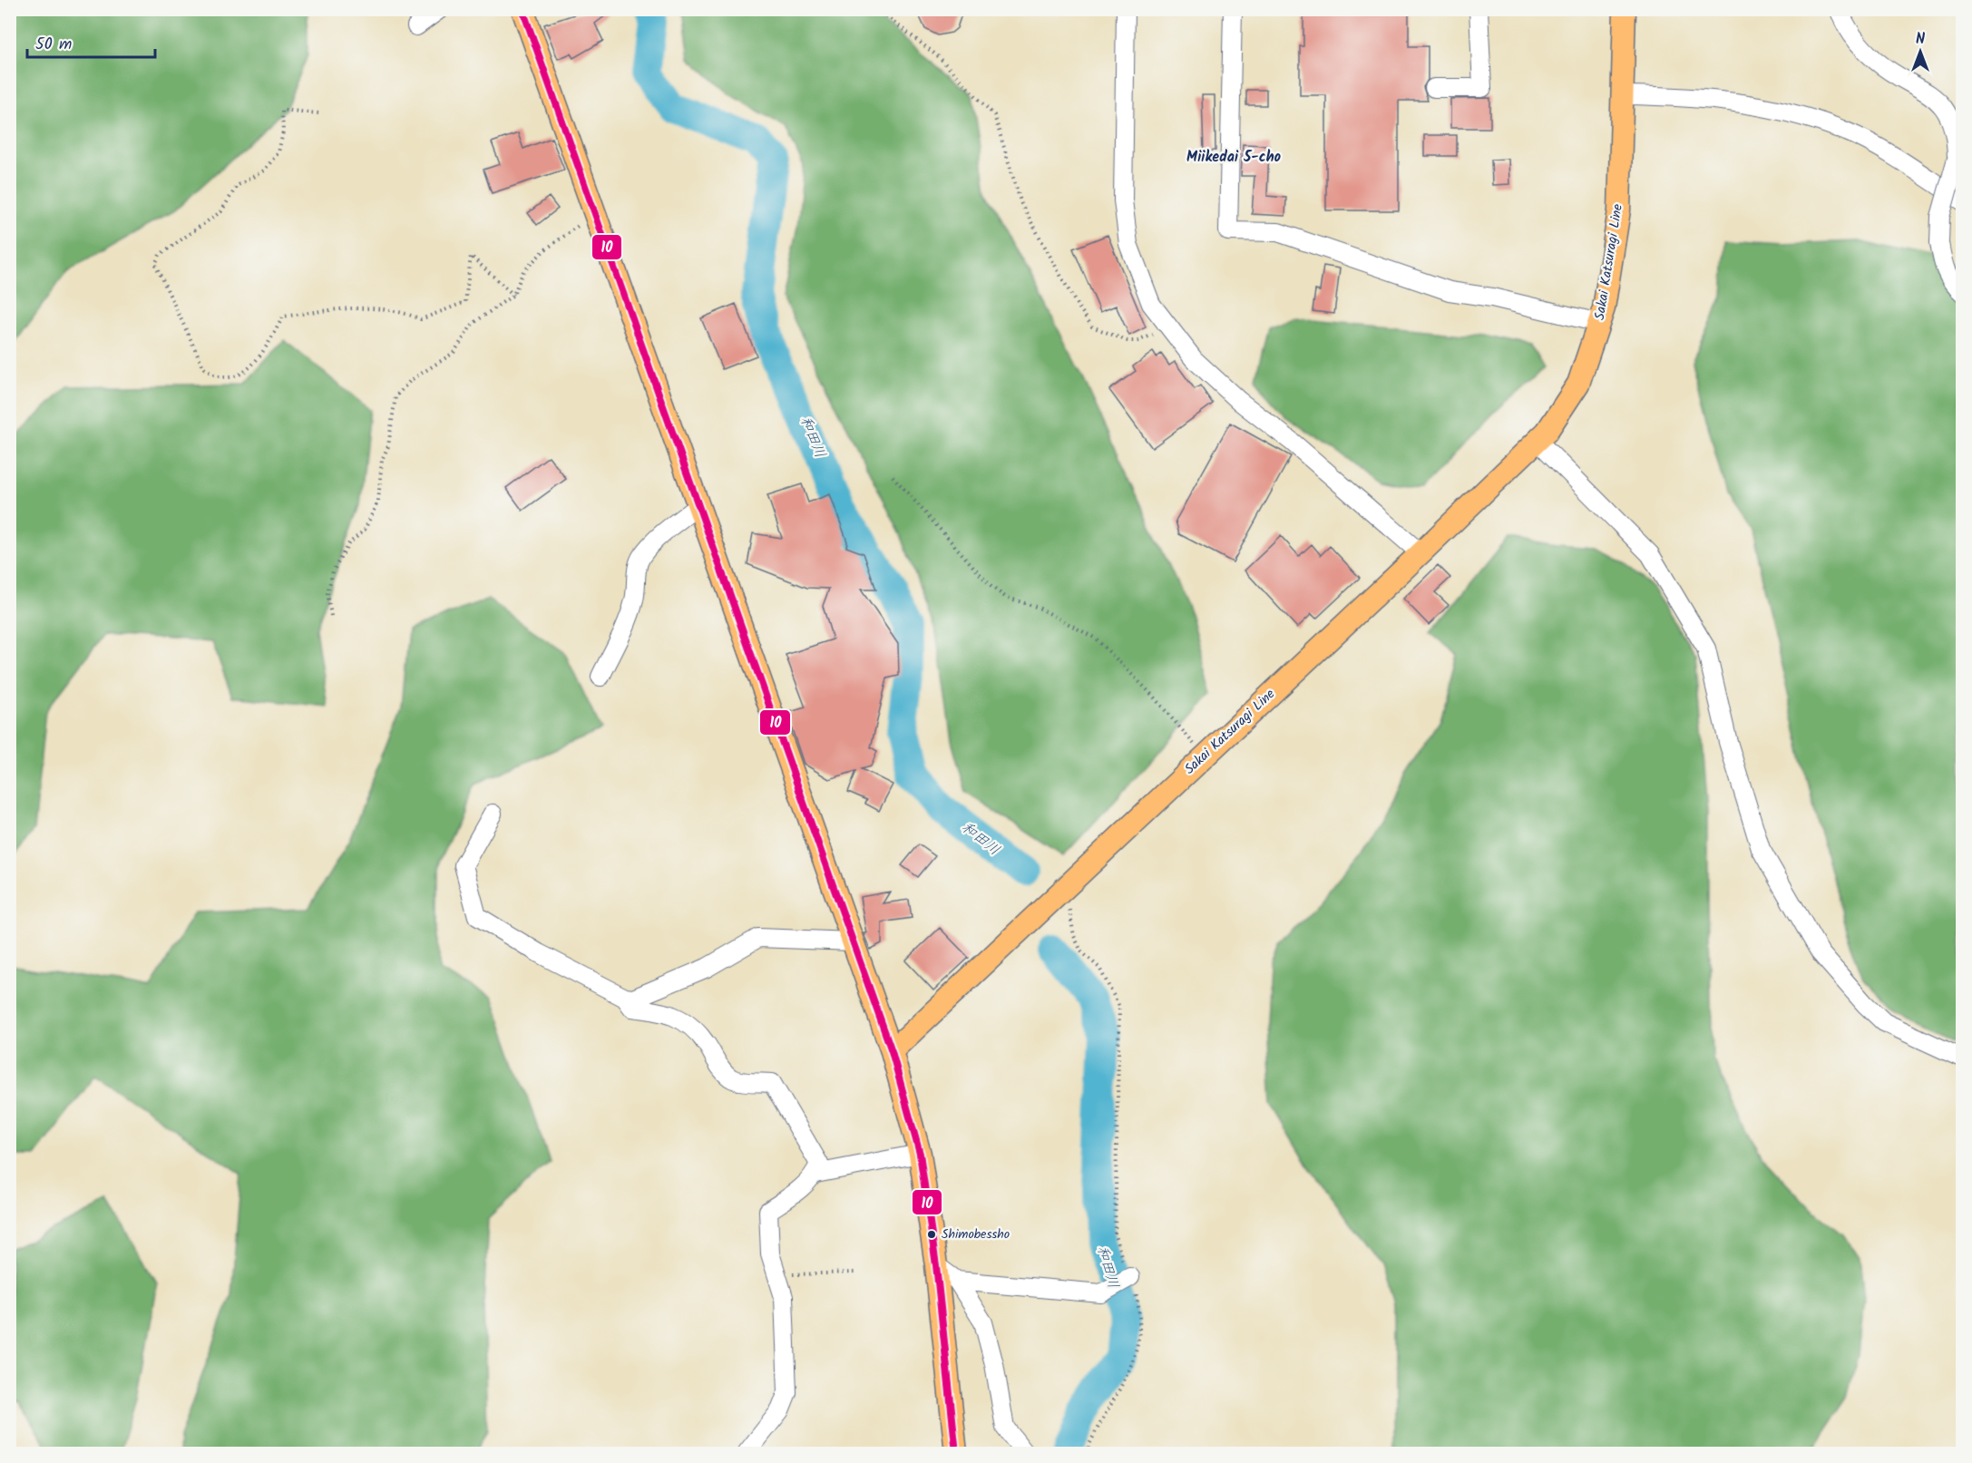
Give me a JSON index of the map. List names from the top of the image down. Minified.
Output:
{"streets":{"main road":["Sakai Katsuragi Line"]},"districts":["Miikedai 5-cho"],"water":["和田川"],"places":["Shimobessho"],"lines":["transit line 10"],"scale_bar":"50 m","north":"top"}
